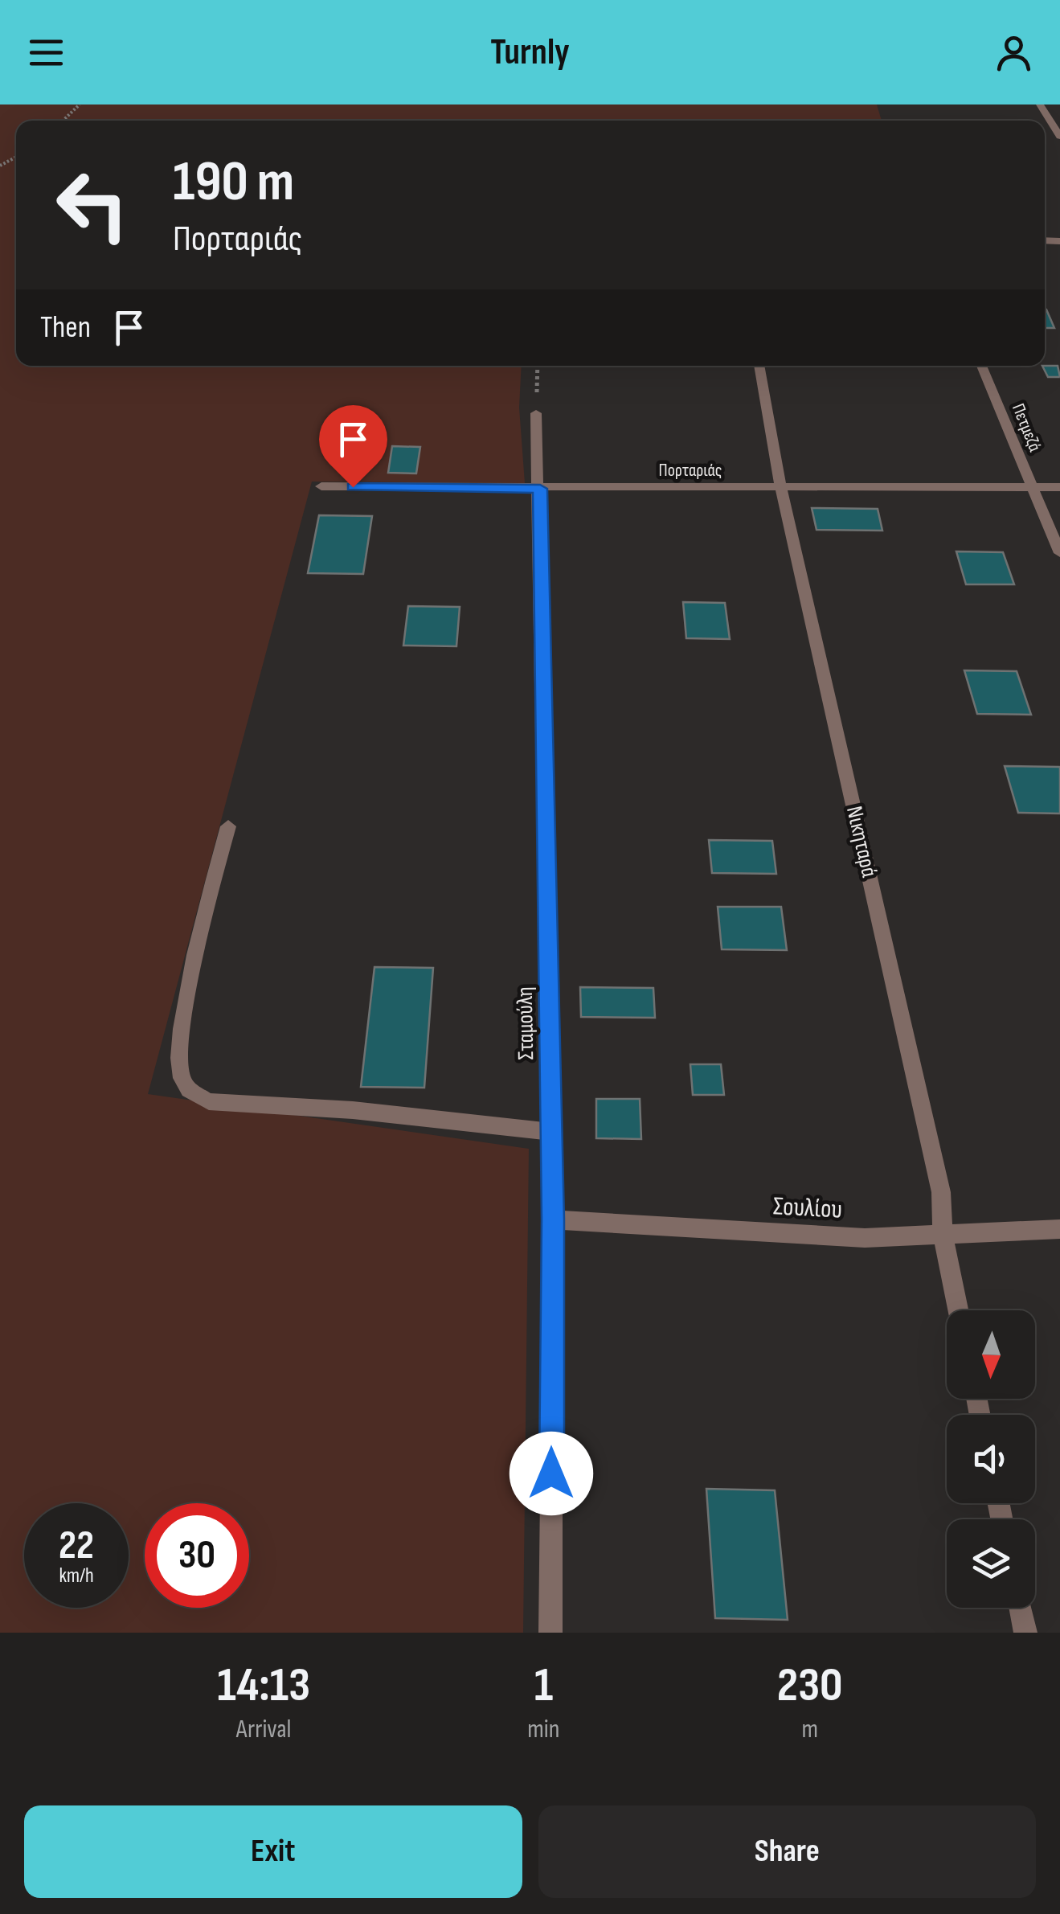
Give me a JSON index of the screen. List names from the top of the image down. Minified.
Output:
{"streets":{"street":["Πετμεζά","Πορταριάς","Νικηταρά","Σταμούλη","Σουλίου"]},"crossings":[["Πετμεζά","Πορταριάς"],["Πορταριάς","Νικηταρά"],["Πορταριάς","Σταμούλη"],["Νικηταρά","Σουλίου"],["Σταμούλη","Σουλίου"]],"north":"bottom","page":{"header":"Turnly","turn":["190 m","Πορταριάς"],"then":"Then","speed":"22 km/h","limit":"30","eta":["14:13","Arrival","1","min","230","m"],"buttons":["Exit","Share"]}}
